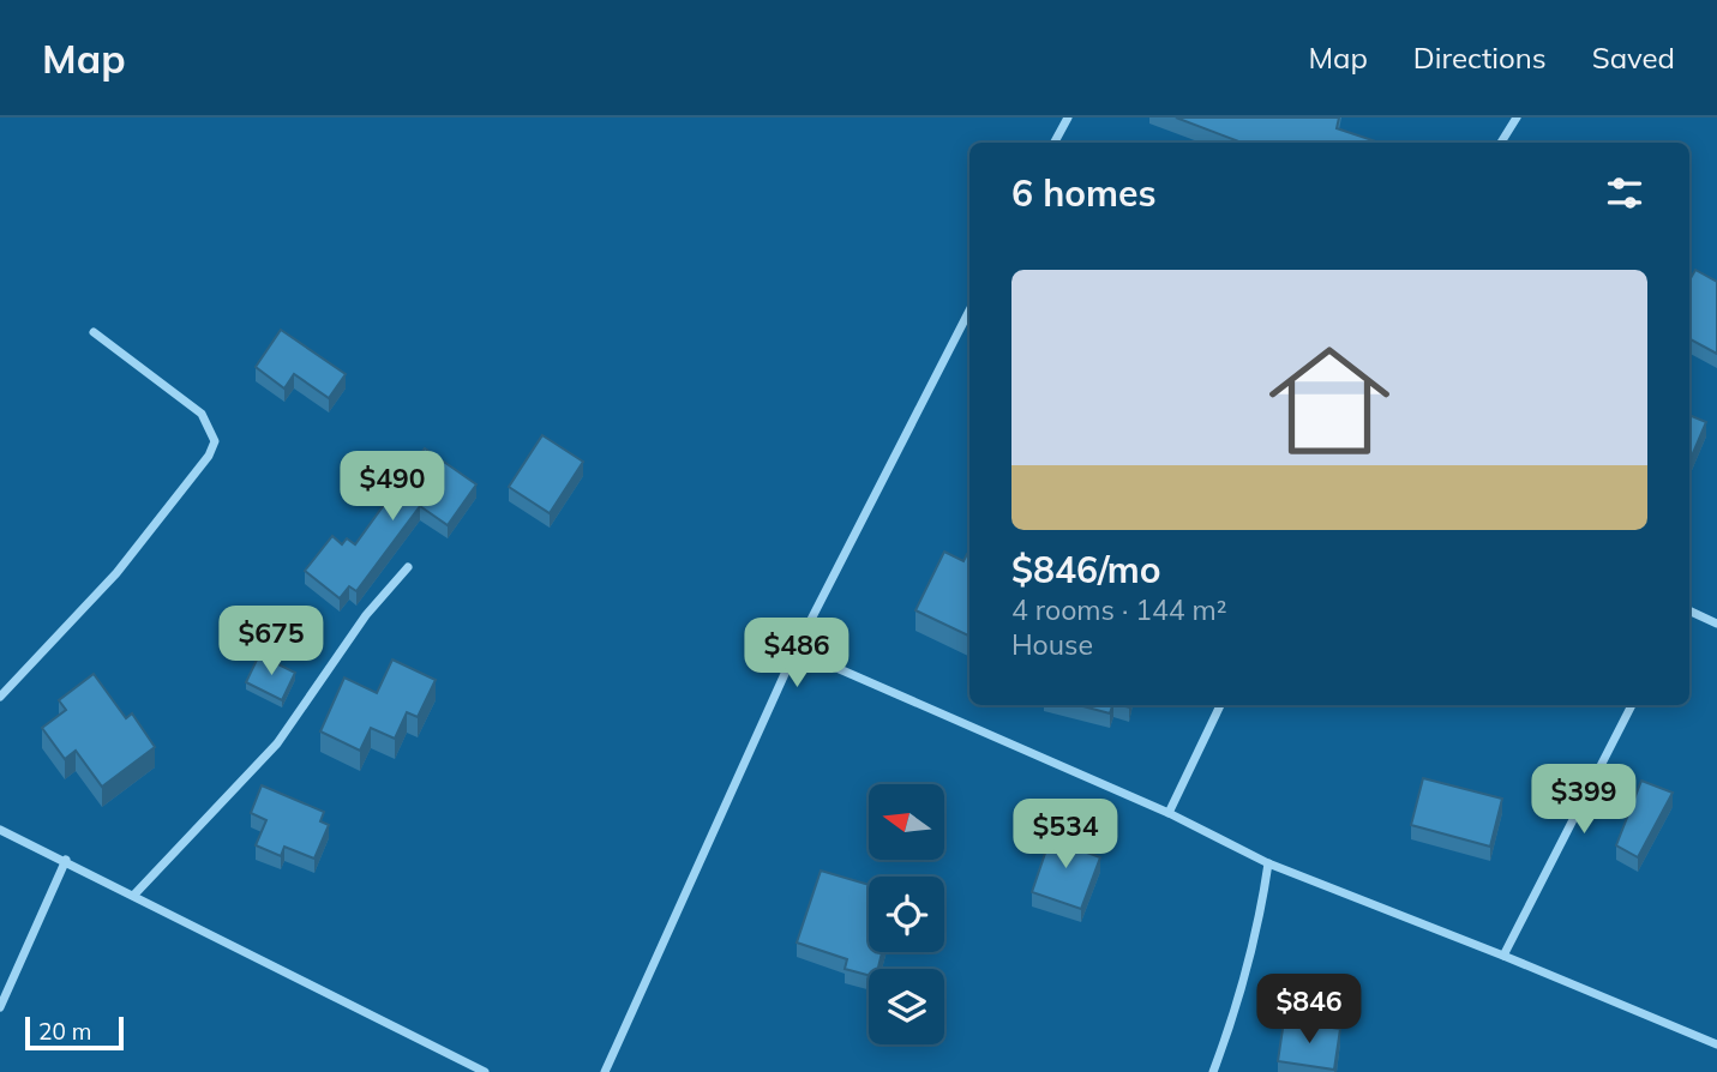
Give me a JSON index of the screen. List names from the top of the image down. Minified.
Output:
{"scale_bar":"20 m","north":"left","page":{"header":"Map","nav":["Map","Directions","Saved"],"heading":"6 homes","list":[{"name":"$846/mo","note":"4 rooms · 144 m² · House"}],"price":["$490","$675","$486","$399","$534","$846"],"scale":"20 m"}}
